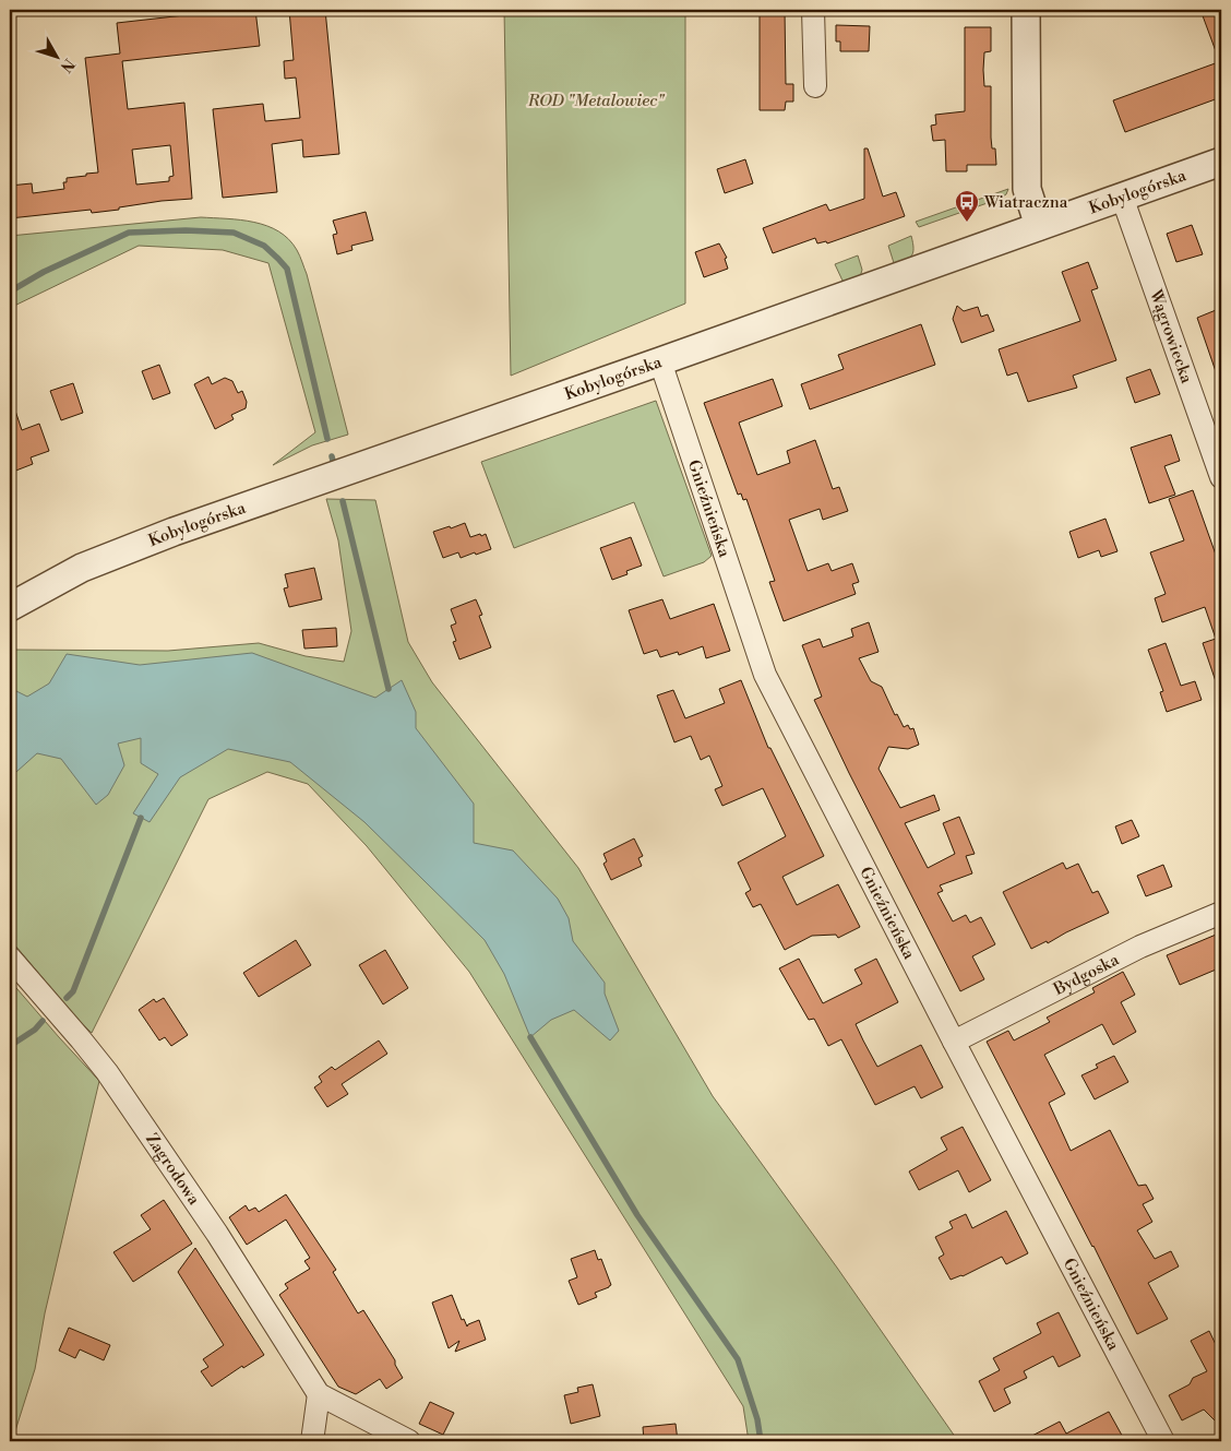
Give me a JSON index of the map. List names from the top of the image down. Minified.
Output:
{"streets":{"street":["Kobylogórska","Wągrowiecka","Gnieźnieńska","Bydgoska","Zagrodowa"]},"crossings":[["Kobylogórska","Wągrowiecka"],["Kobylogórska","Gnieźnieńska"],["Gnieźnieńska","Bydgoska"]],"parks":["ROD \"Metalowiec\""],"places":{"bus stop":["Wiatraczna"]},"north":"bottom right"}
